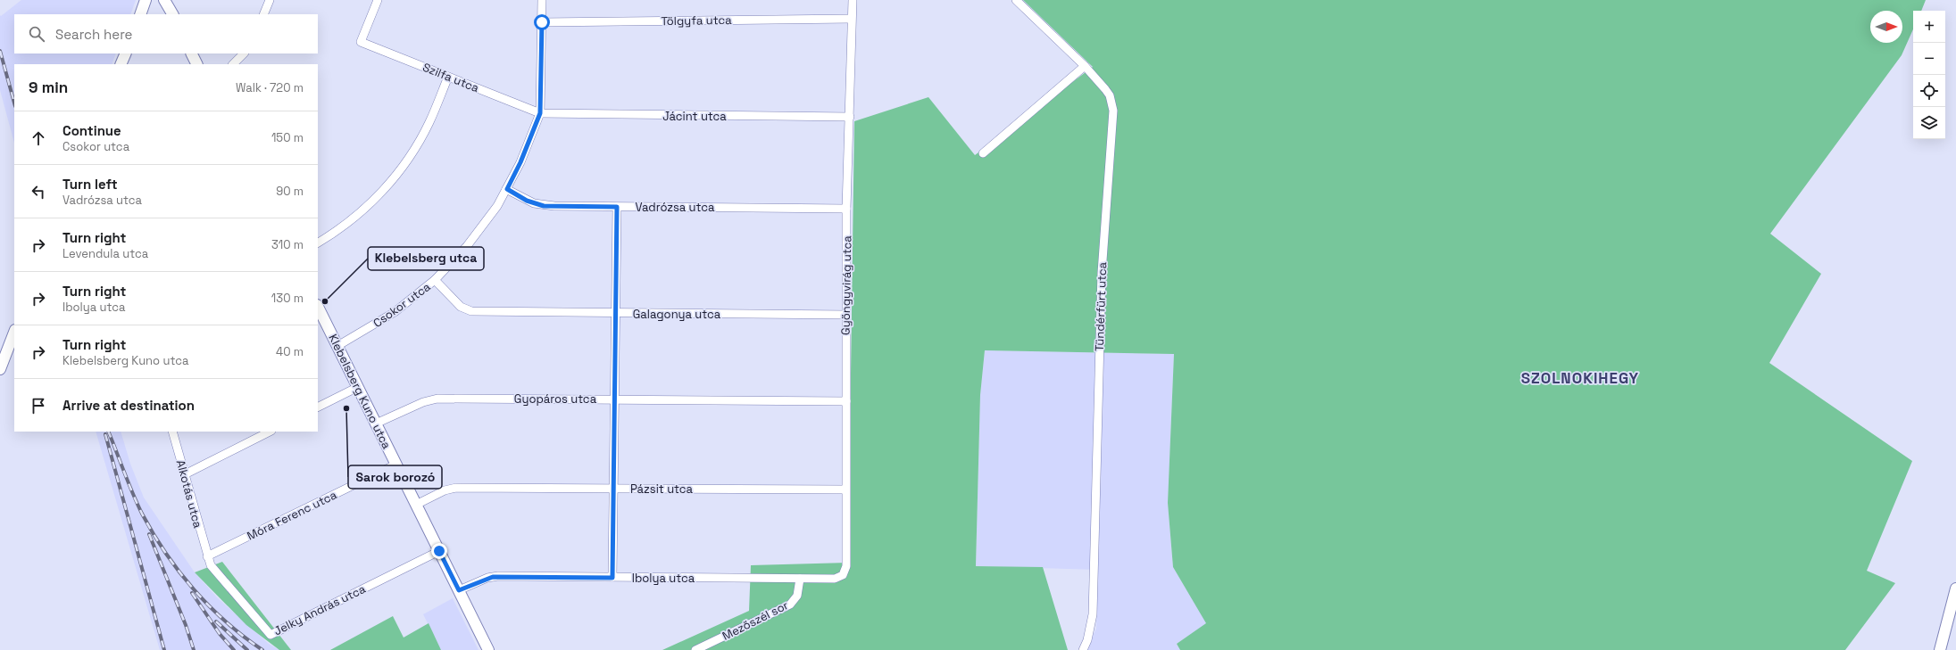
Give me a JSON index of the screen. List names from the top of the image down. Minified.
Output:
{"streets":{"street":["Tölgyfa utca","Szilfa utca","Jácint utca","Vadrózsa utca","Gyöngyvirág utca","Csokor utca","Tündérfürt utca","Galagonya utca","Klebelsberg Kuno utca","Gyopáros utca","Pázsit utca","Alkotás utca","Móra Ferenc utca","Ibolya utca","Jelky András utca","Mezőszél sor"]},"crossings":[["Tölgyfa utca","Gyöngyvirág utca"],["Tölgyfa utca","Csokor utca"],["Szilfa utca","Jácint utca"],["Szilfa utca","Csokor utca"],["Jácint utca","Gyöngyvirág utca"],["Jácint utca","Csokor utca"],["Vadrózsa utca","Gyöngyvirág utca"],["Vadrózsa utca","Csokor utca"],["Gyöngyvirág utca","Galagonya utca"],["Gyöngyvirág utca","Gyopáros utca"],["Gyöngyvirág utca","Pázsit utca"],["Gyöngyvirág utca","Ibolya utca"],["Csokor utca","Galagonya utca"],["Csokor utca","Klebelsberg Kuno utca"],["Klebelsberg Kuno utca","Gyopáros utca"],["Klebelsberg Kuno utca","Pázsit utca"],["Klebelsberg Kuno utca","Móra Ferenc utca"],["Klebelsberg Kuno utca","Ibolya utca"],["Klebelsberg Kuno utca","Jelky András utca"],["Alkotás utca","Móra Ferenc utca"],["Alkotás utca","Jelky András utca"],["Móra Ferenc utca","Jelky András utca"],["Ibolya utca","Mezőszél sor"]],"districts":["SZOLNOKIHEGY"],"places":["Klebelsberg utca","Sarok borozó"],"north":"right","page":{"map_buttons":["+","−"],"search":"Search here","heading":["9 min","Walk · 720 m"],"list":[["Continue","Csokor utca","150 m"],["Turn left","Vadrózsa utca","90 m"],["Turn right","Levendula utca","310 m"],["Turn right","Ibolya utca","130 m"],["Turn right","Klebelsberg Kuno utca","40 m"],"Arrive at destination"]}}
